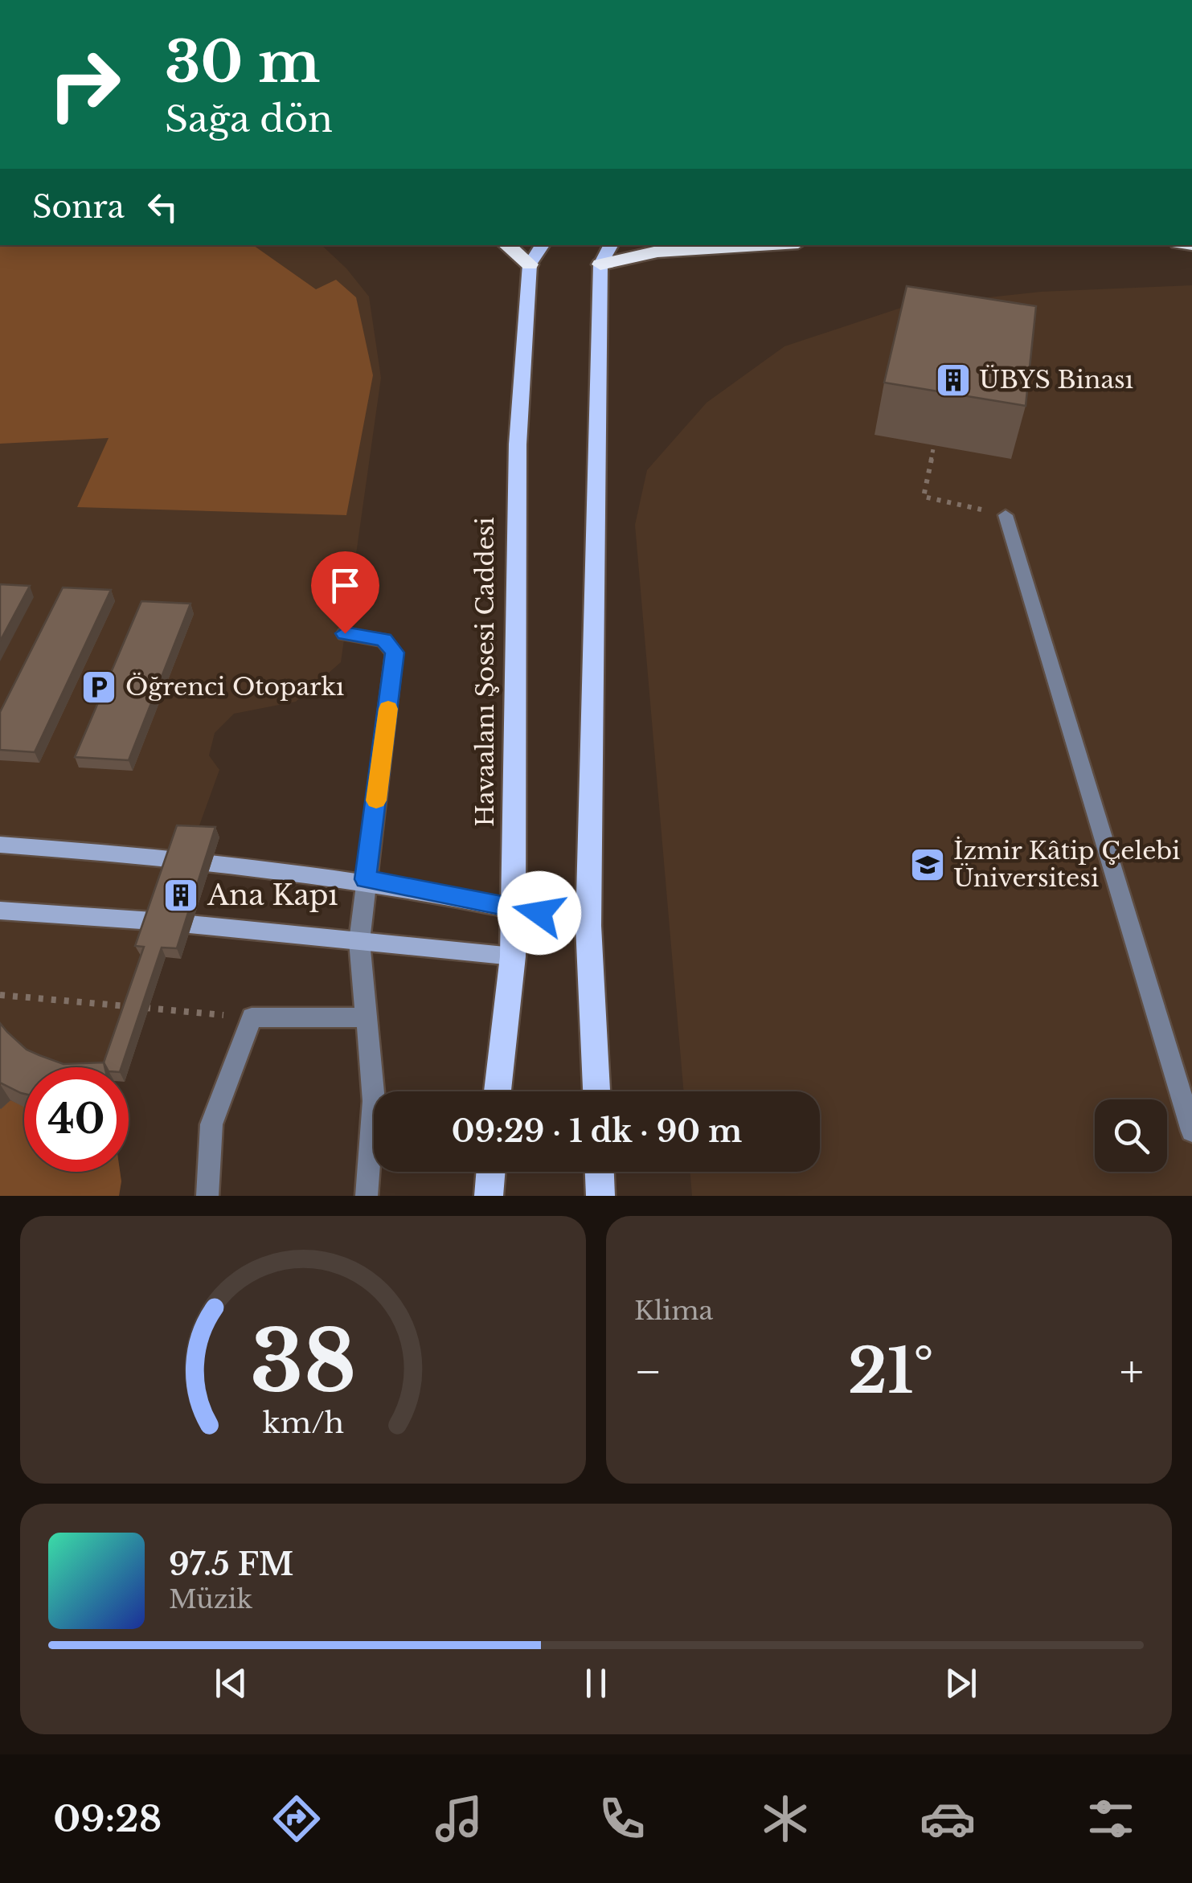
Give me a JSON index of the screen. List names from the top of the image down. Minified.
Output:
{"streets":{"main road":["Havaalanı Şosesi Caddesi"]},"places":{"building":["ÜBYS Binası","Ana Kapı"],"parking":["Öğrenci Otoparkı"],"school or university":["İzmir Kâtip Çelebi Üniversitesi"]},"page":{"turn":["30 m","Sağa dön"],"then":"Sonra","limit":"40","trip":"09:29 · 1 dk · 90 m","tile":"Klima","heat":["−","21°","+"],"song":["97.5 FM","Müzik"],"tabs":"09:28","gauge":["38","km/h"]}}
